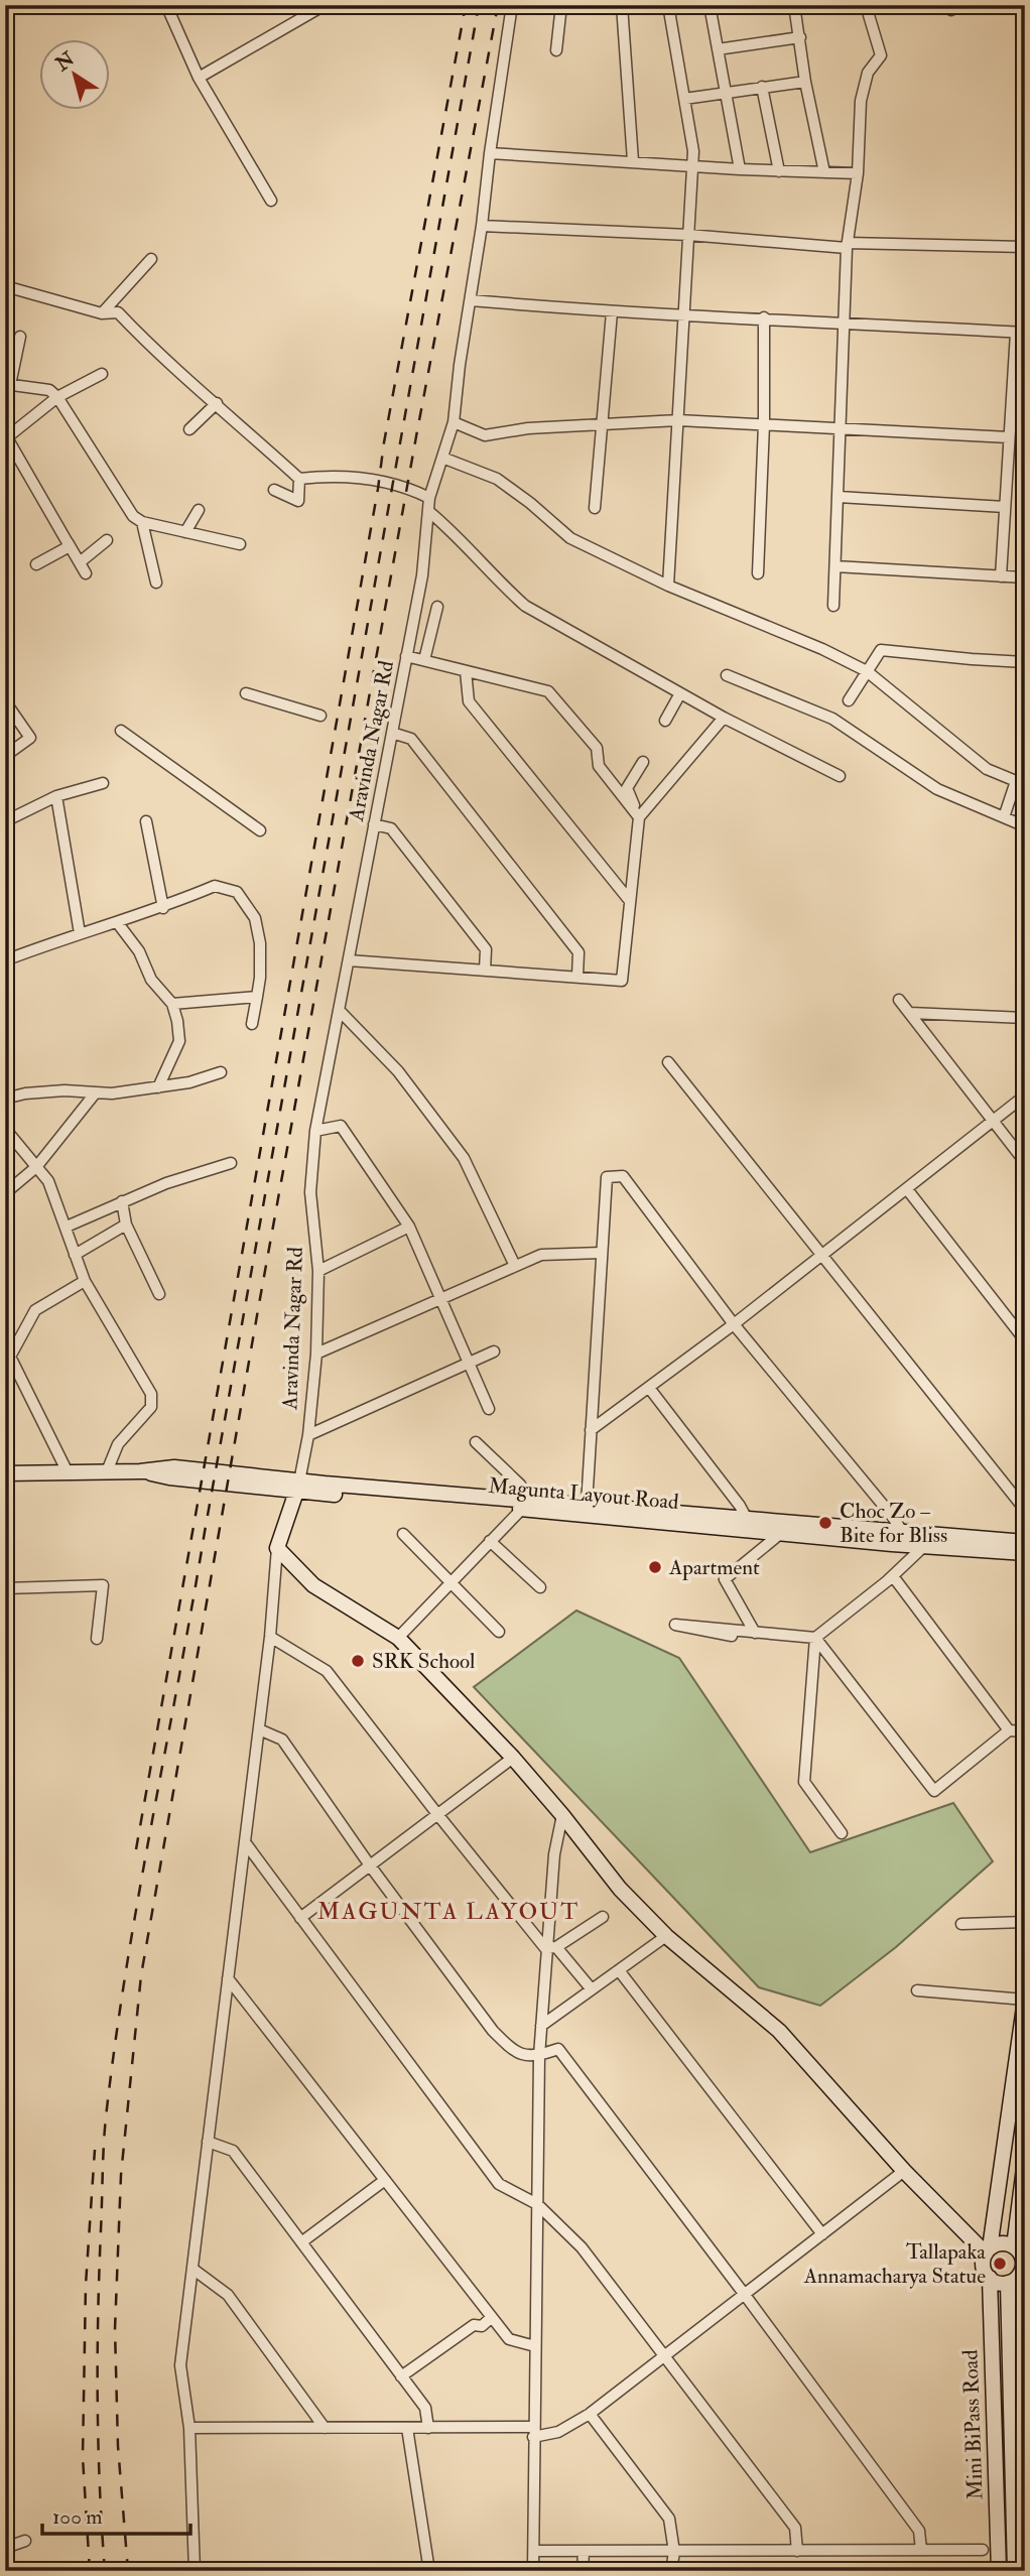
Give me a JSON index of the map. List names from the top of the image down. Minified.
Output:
{"streets":{"street":["Aravinda Nagar Rd","Magunta Layout Road","Mini BiPass Road"]},"crossings":[["Aravinda Nagar Rd","Magunta Layout Road"]],"districts":["MAGUNTA LAYOUT"],"places":["Choc Zo – Bite for Bliss","Apartment","SRK School","Tallapaka Annamacharya Statue"],"scale_bar":"100 m","north":"top left"}
